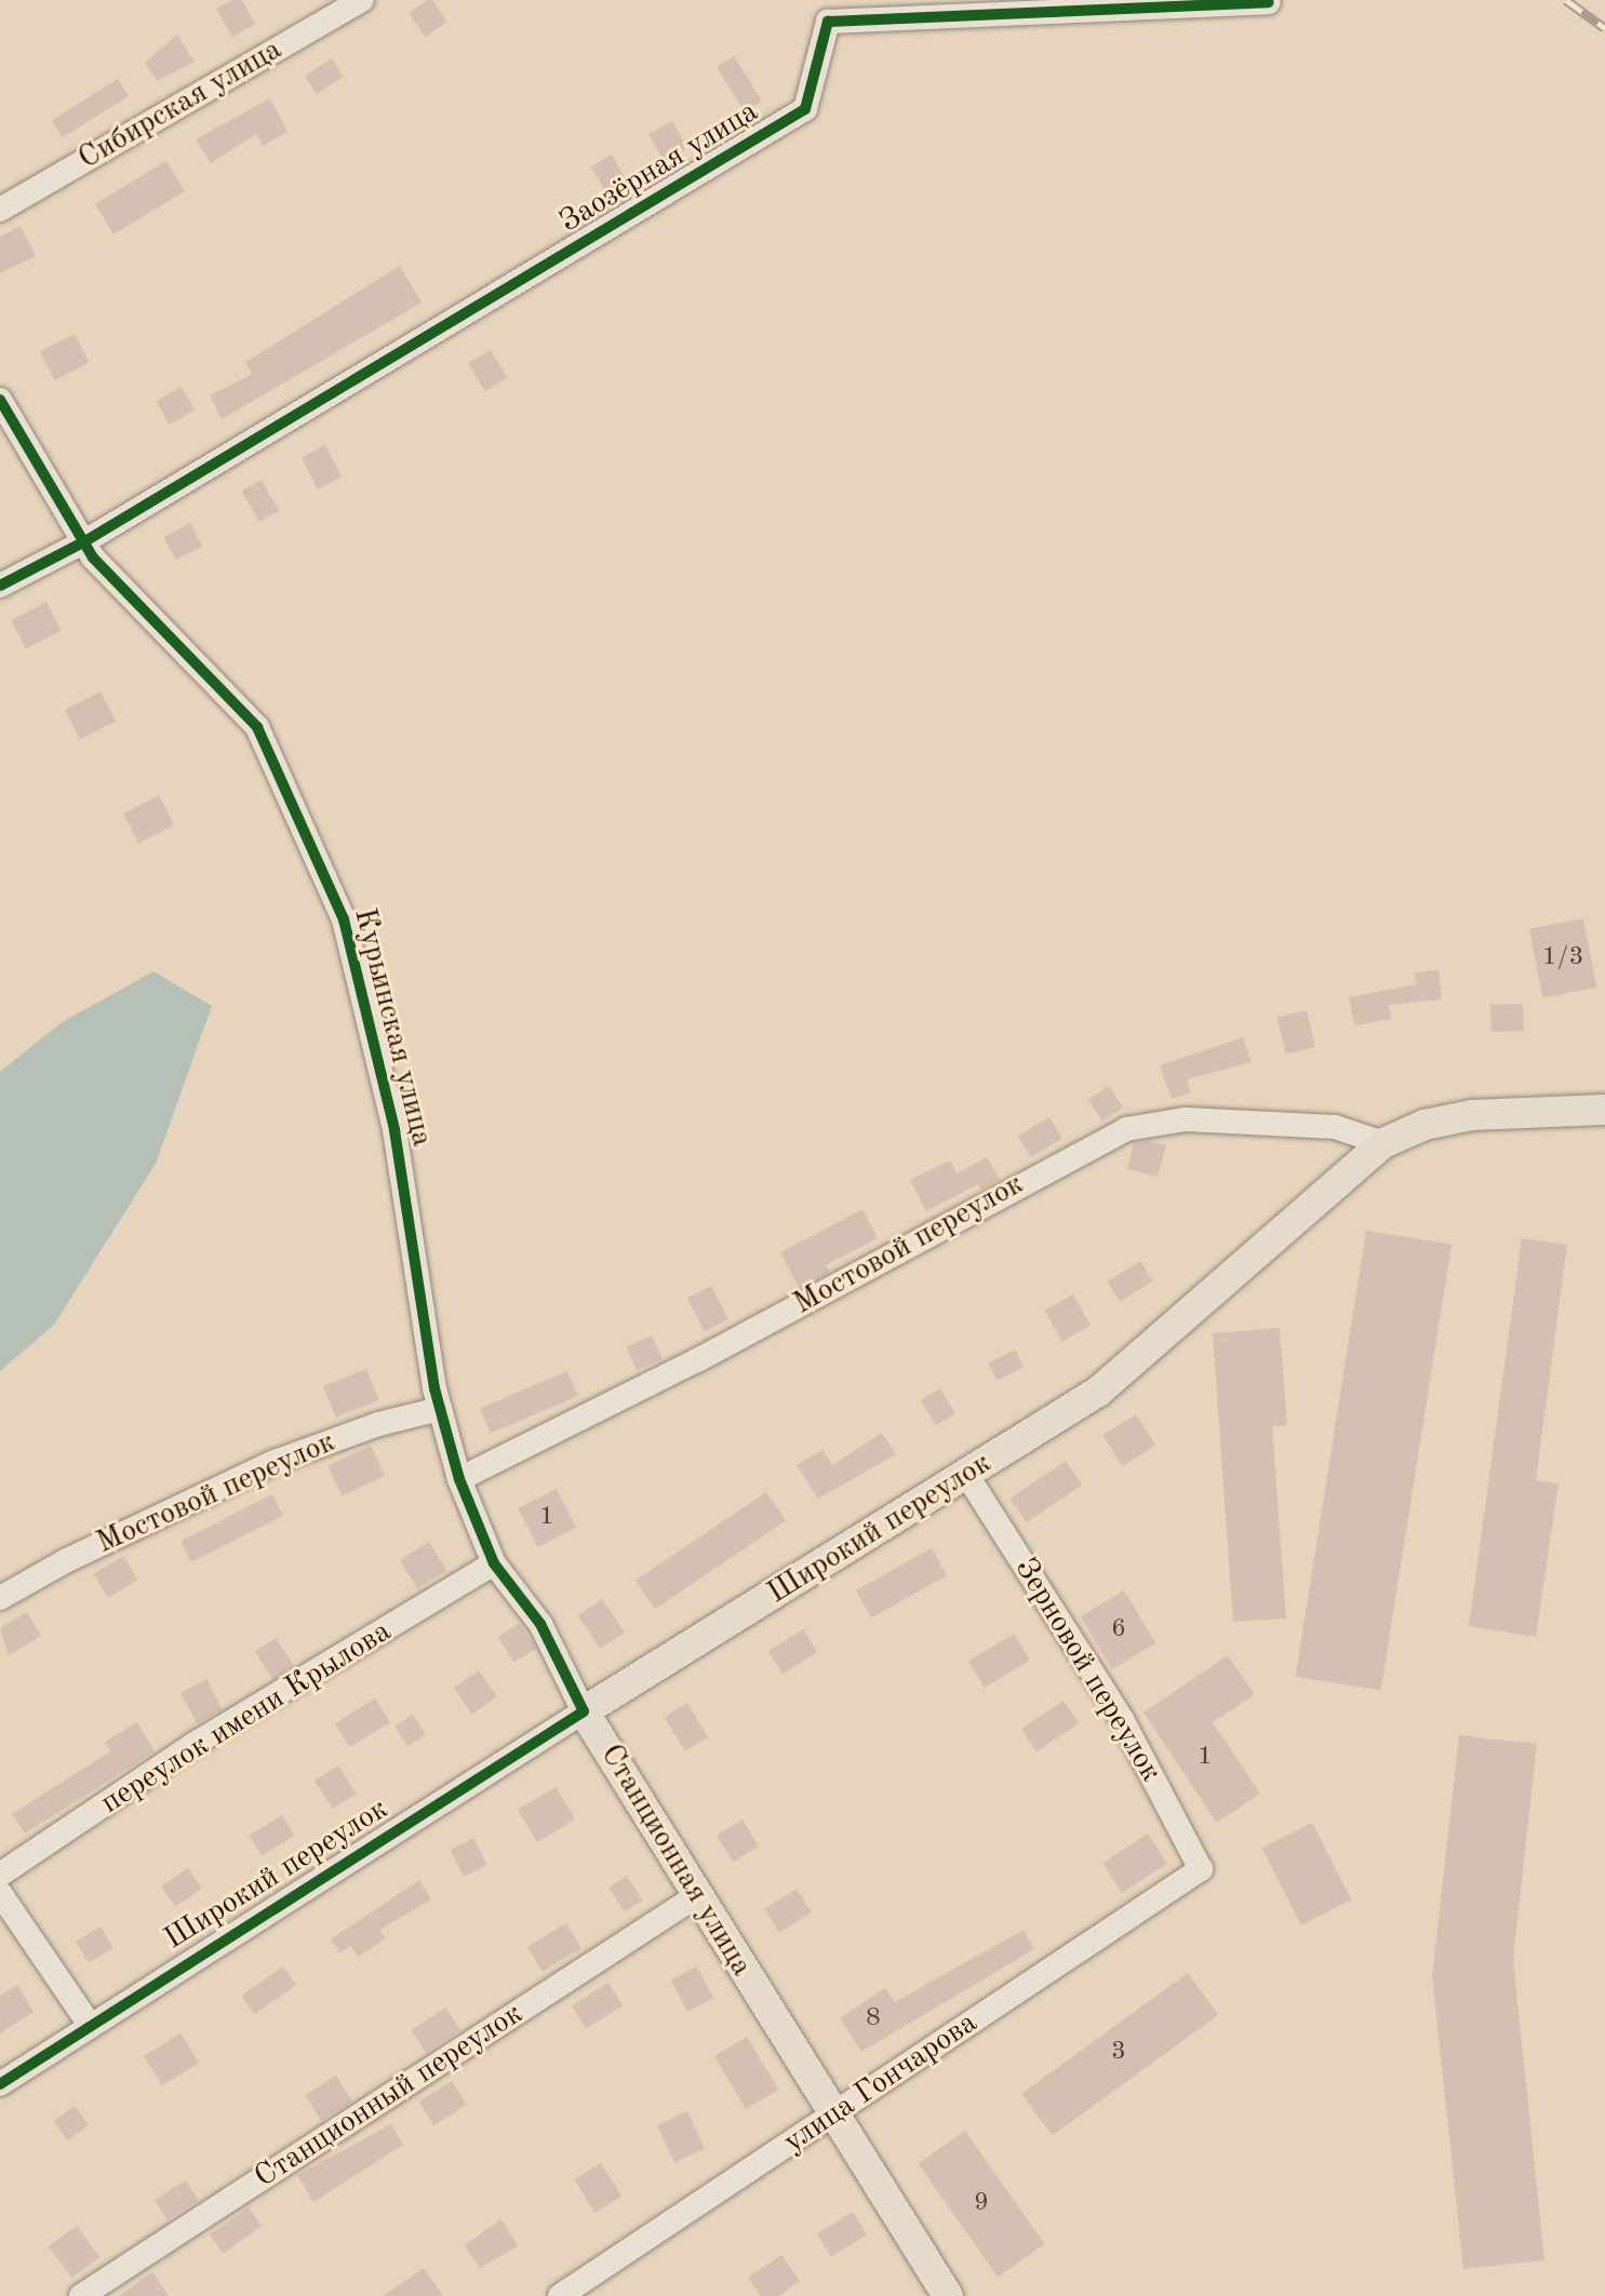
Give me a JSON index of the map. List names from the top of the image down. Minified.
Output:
{"streets":{"main road":["Широкий переулок","Станционная улица"],"street":["Сибирская улица","Заозёрная улица","Курьинская улица","Мостовой переулок","Зерновой переулок","переулок имени Крылова","улица Гончарова","Станционный переулок"]},"crossings":[["Заозёрная улица","Курьинская улица"],["Курьинская улица","Мостовой переулок"],["Курьинская улица","Станционная улица"],["Мостовой переулок","Широкий переулок"],["Мостовой переулок","Станционная улица"],["Широкий переулок","Зерновой переулок"],["Широкий переулок","Станционная улица"],["Зерновой переулок","улица Гончарова"],["переулок имени Крылова","Станционная улица"],["Станционная улица","улица Гончарова"],["Станционная улица","Станционный переулок"]],"house_numbers":["1/3","1","6","1","8","3","9"]}
